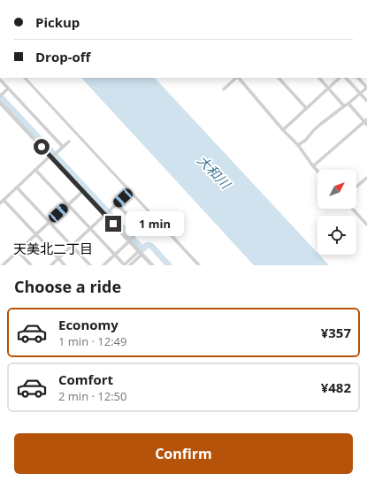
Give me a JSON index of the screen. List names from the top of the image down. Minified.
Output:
{"districts":["天美北二丁目"],"water":["大和川"],"north":"top right","page":{"banner":["Pickup","Drop-off"],"bubble":"1 min","heading":"Choose a ride","list":[{"name":"Economy","note":"1 min · 12:49","value":"¥357"},{"name":"Comfort","note":"2 min · 12:50","value":"¥482"}],"buttons":"Confirm"}}
